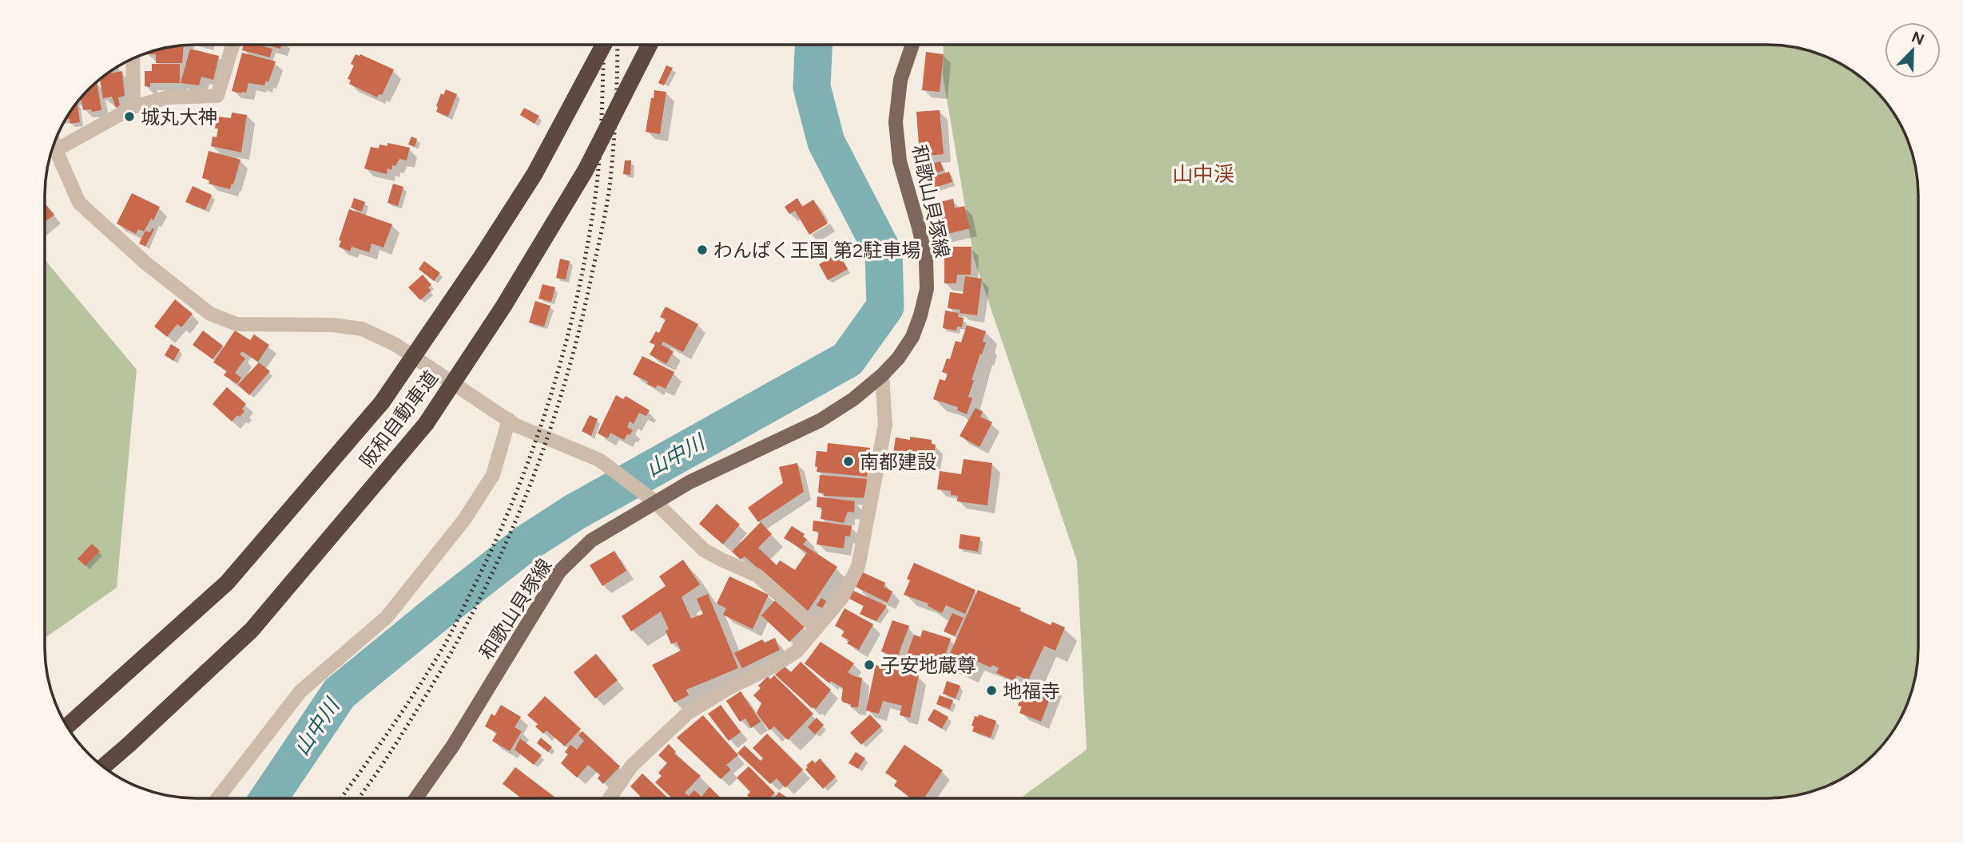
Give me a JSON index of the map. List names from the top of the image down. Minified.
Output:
{"streets":{"highway":["阪和自動車道"],"main road":["和歌山貝塚線"]},"districts":["山中渓"],"water":["山中川"],"places":["城丸大神","わんぱく王国 第2駐車場","南都建設","子安地蔵尊","地福寺"],"north":"top right"}
